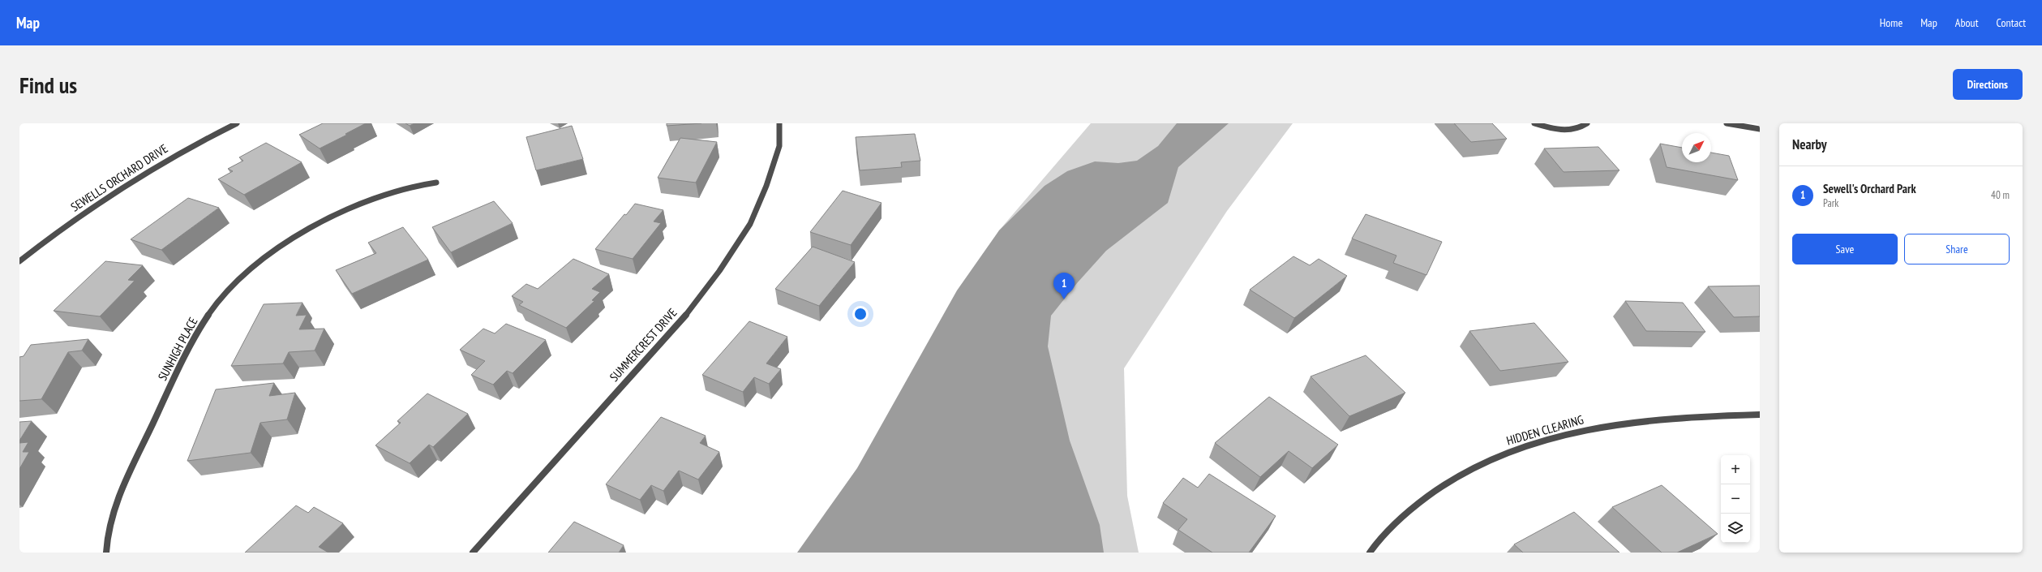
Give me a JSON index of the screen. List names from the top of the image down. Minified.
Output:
{"streets":{"street":["SEWELLS ORCHARD DRIVE","SUMMERCREST DRIVE","SUNHIGH PLACE","HIDDEN CLEARING"]},"north":"top right","page":{"header":"Map","nav":["Home","Map","About","Contact"],"buttons":["Directions",["Save","Share"]],"title":"Find us","heading":"Nearby","list":[{"mark":"1","name":"Sewell's Orchard Park","note":"Park","value":"40 m"}],"pins":"1","map_buttons":["+","−"]}}
